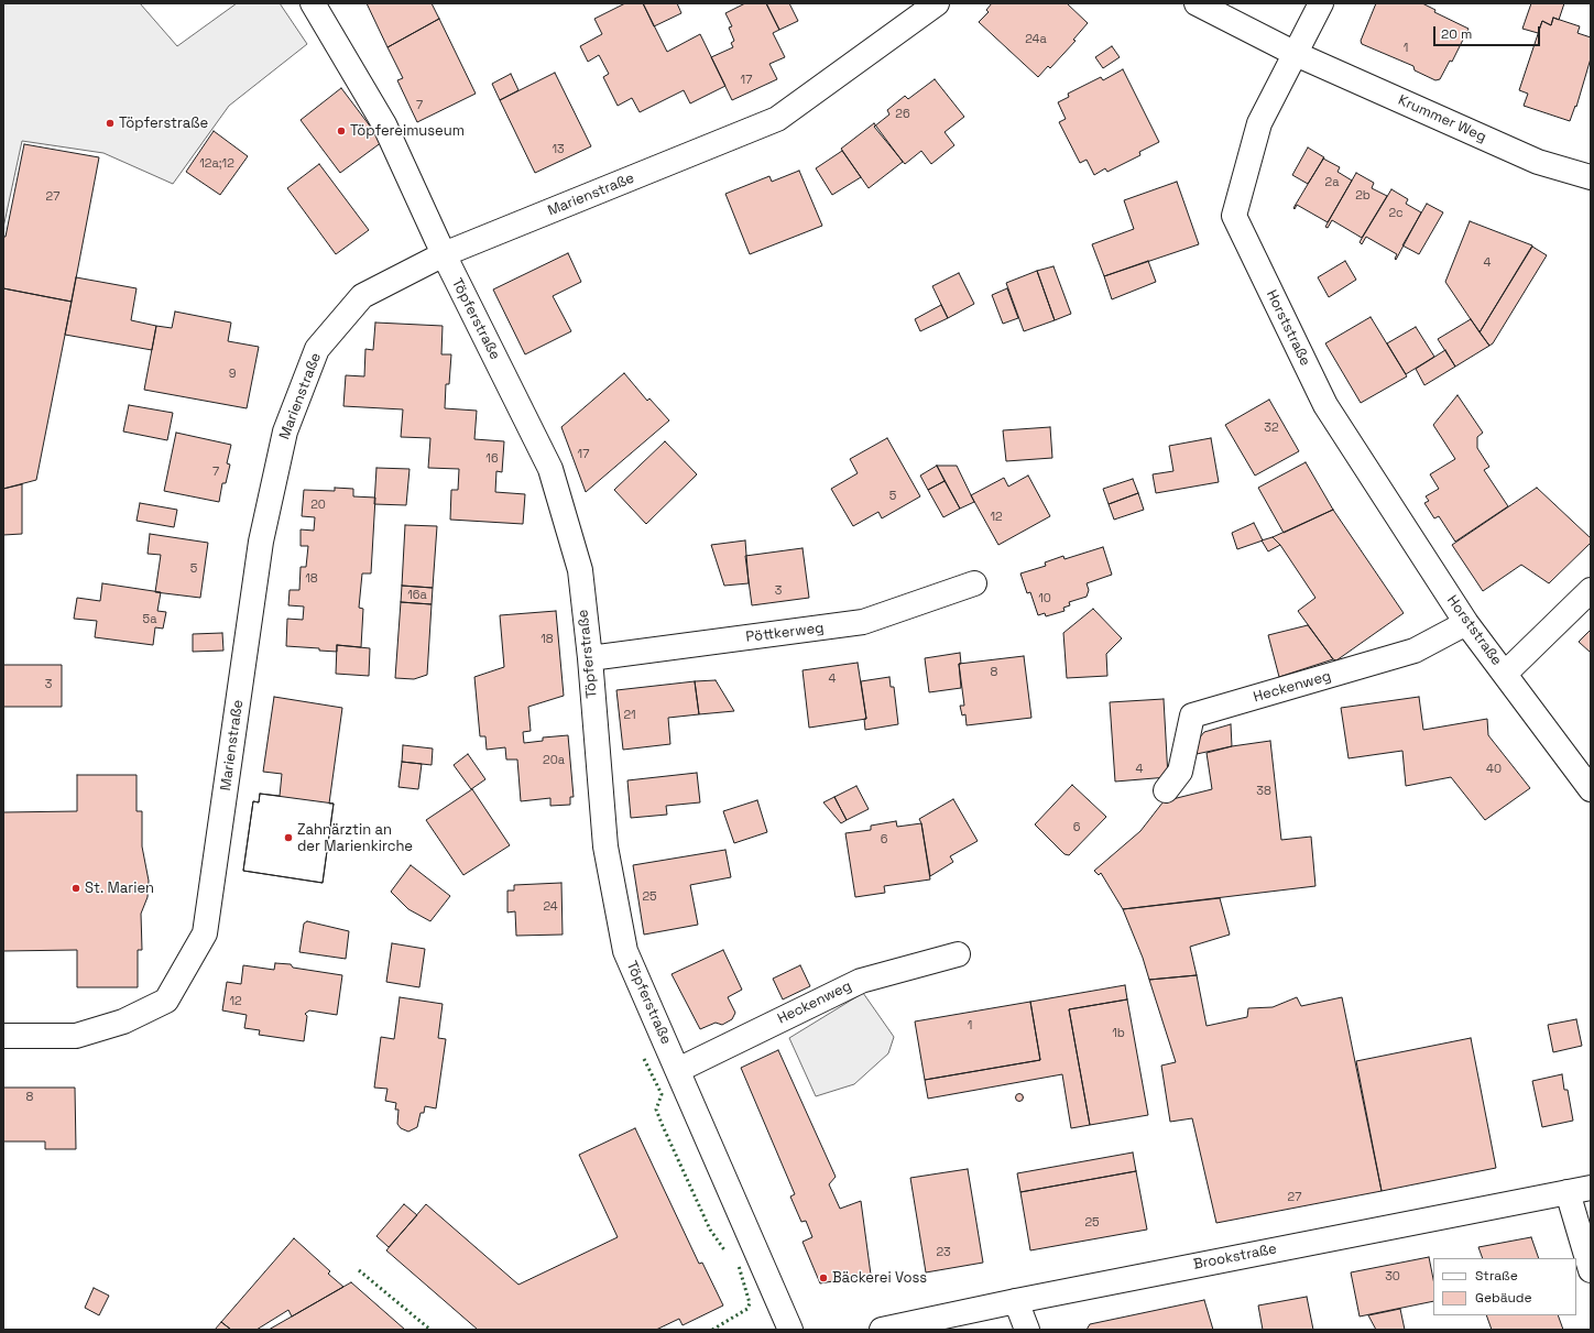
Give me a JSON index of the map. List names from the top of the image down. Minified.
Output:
{"streets":{"street":["Krummer Weg","Marienstraße","Töpferstraße","Horststraße","Pöttkerweg","Heckenweg","Brookstraße"]},"crossings":[["Krummer Weg","Horststraße"],["Marienstraße","Töpferstraße"],["Töpferstraße","Pöttkerweg"],["Töpferstraße","Heckenweg"],["Horststraße","Heckenweg"]],"places":["Töpferstraße","Töpfereimuseum","Zahnärztin an der Marienkirche","St. Marien","Bäckerei Voss"],"house_numbers":["24a","1","17","7","26","13","12a;12","2a","2b","27","2c","4","9","32","17","16","7","5","20","12","5","18","3","16a","10","5a","18","8","4","3","21","20a","4","40","38","6","6","25","24","12","1","1b","8","27","25","23","30"],"legend":["Straße","Gebäude"],"scale_bar":"20 m"}
